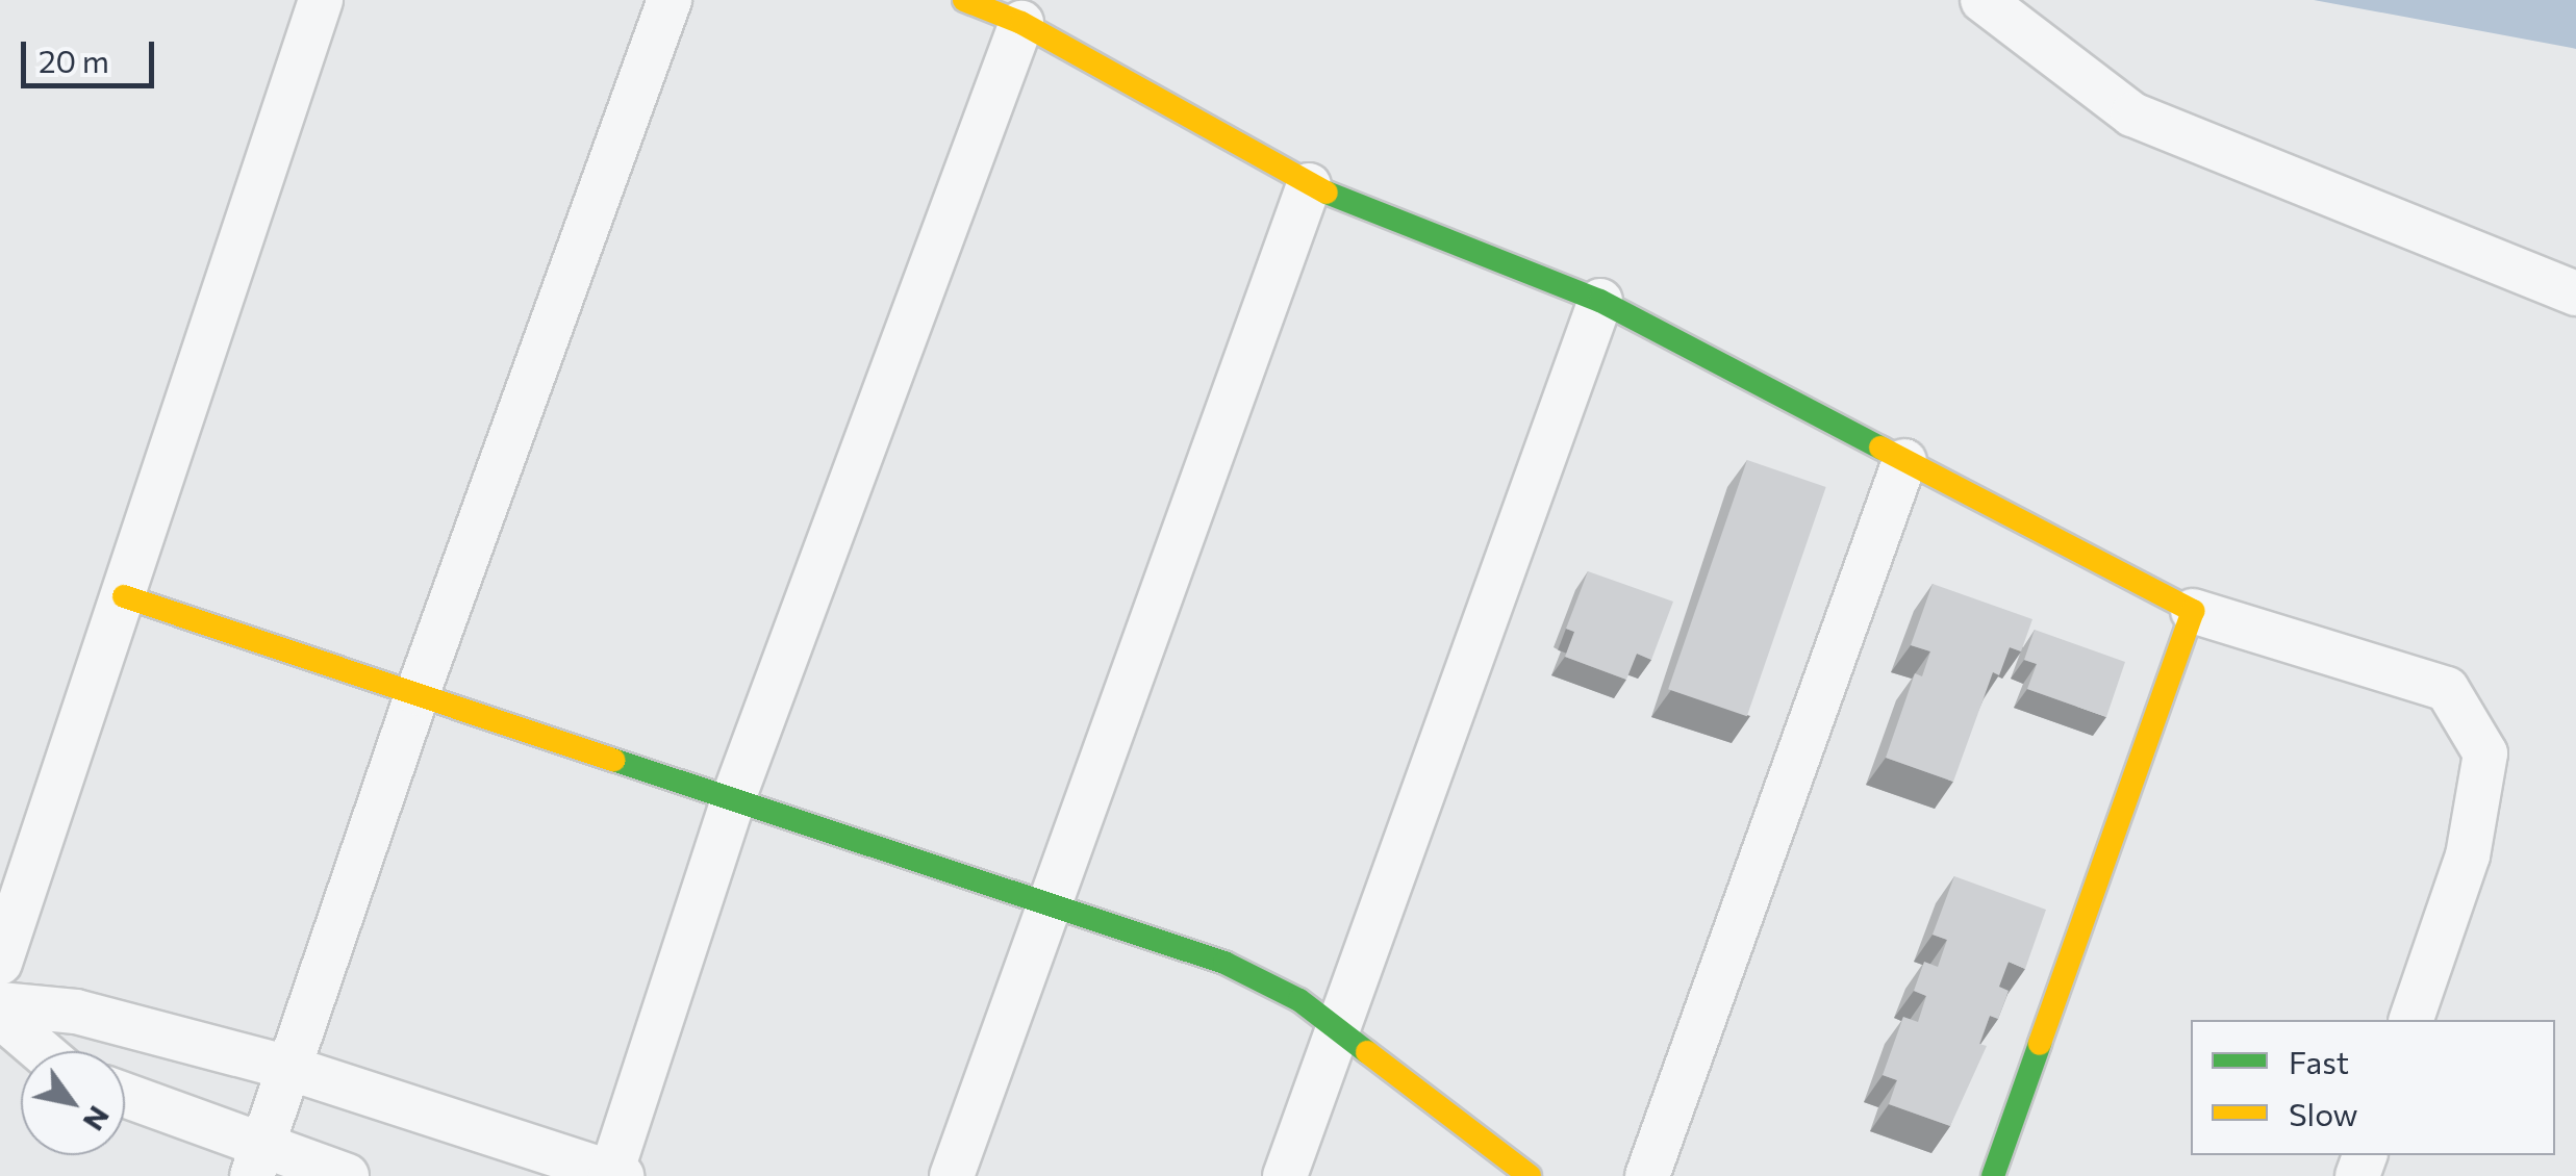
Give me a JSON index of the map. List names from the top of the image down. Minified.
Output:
{"legend":["Fast","Slow"],"scale_bar":"20 m","north":"bottom right"}
